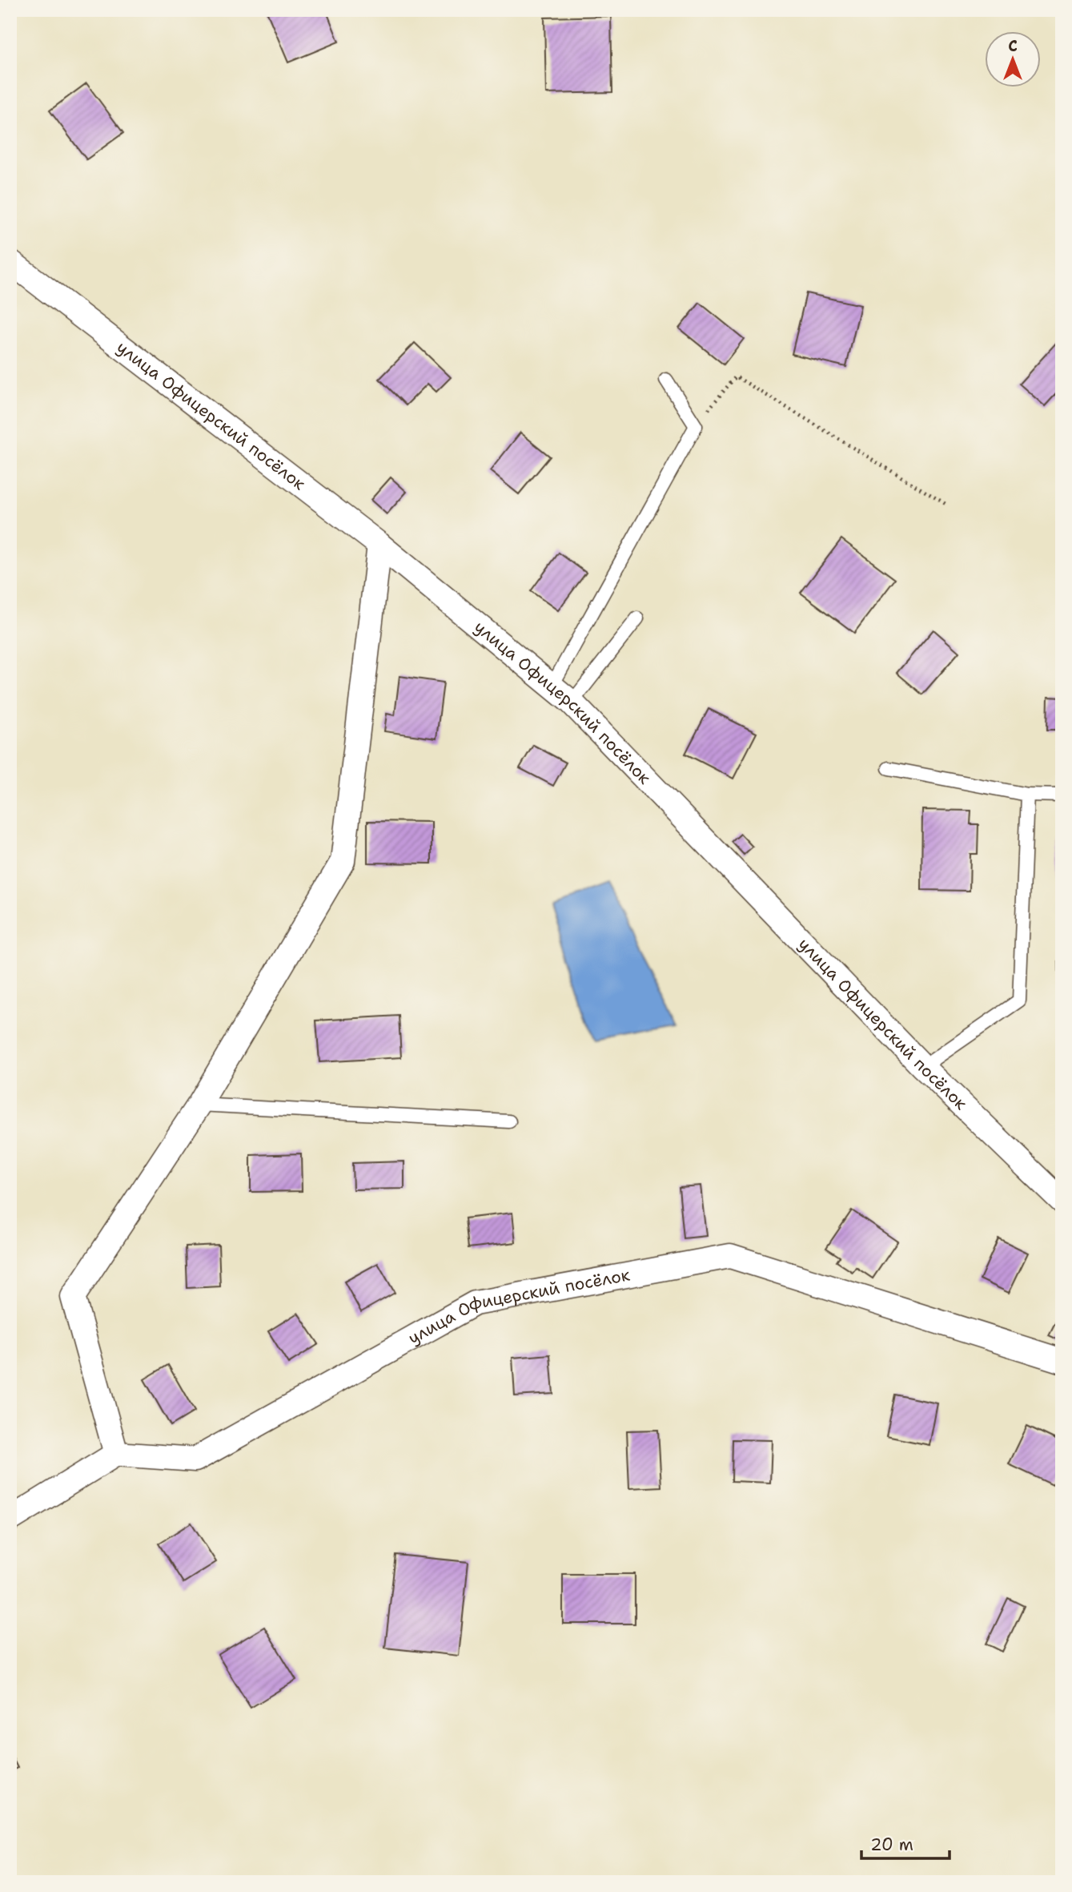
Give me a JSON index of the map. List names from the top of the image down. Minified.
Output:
{"streets":{"street":["улица Офицерский посёлок"]},"scale_bar":"20 m","north":"top"}
